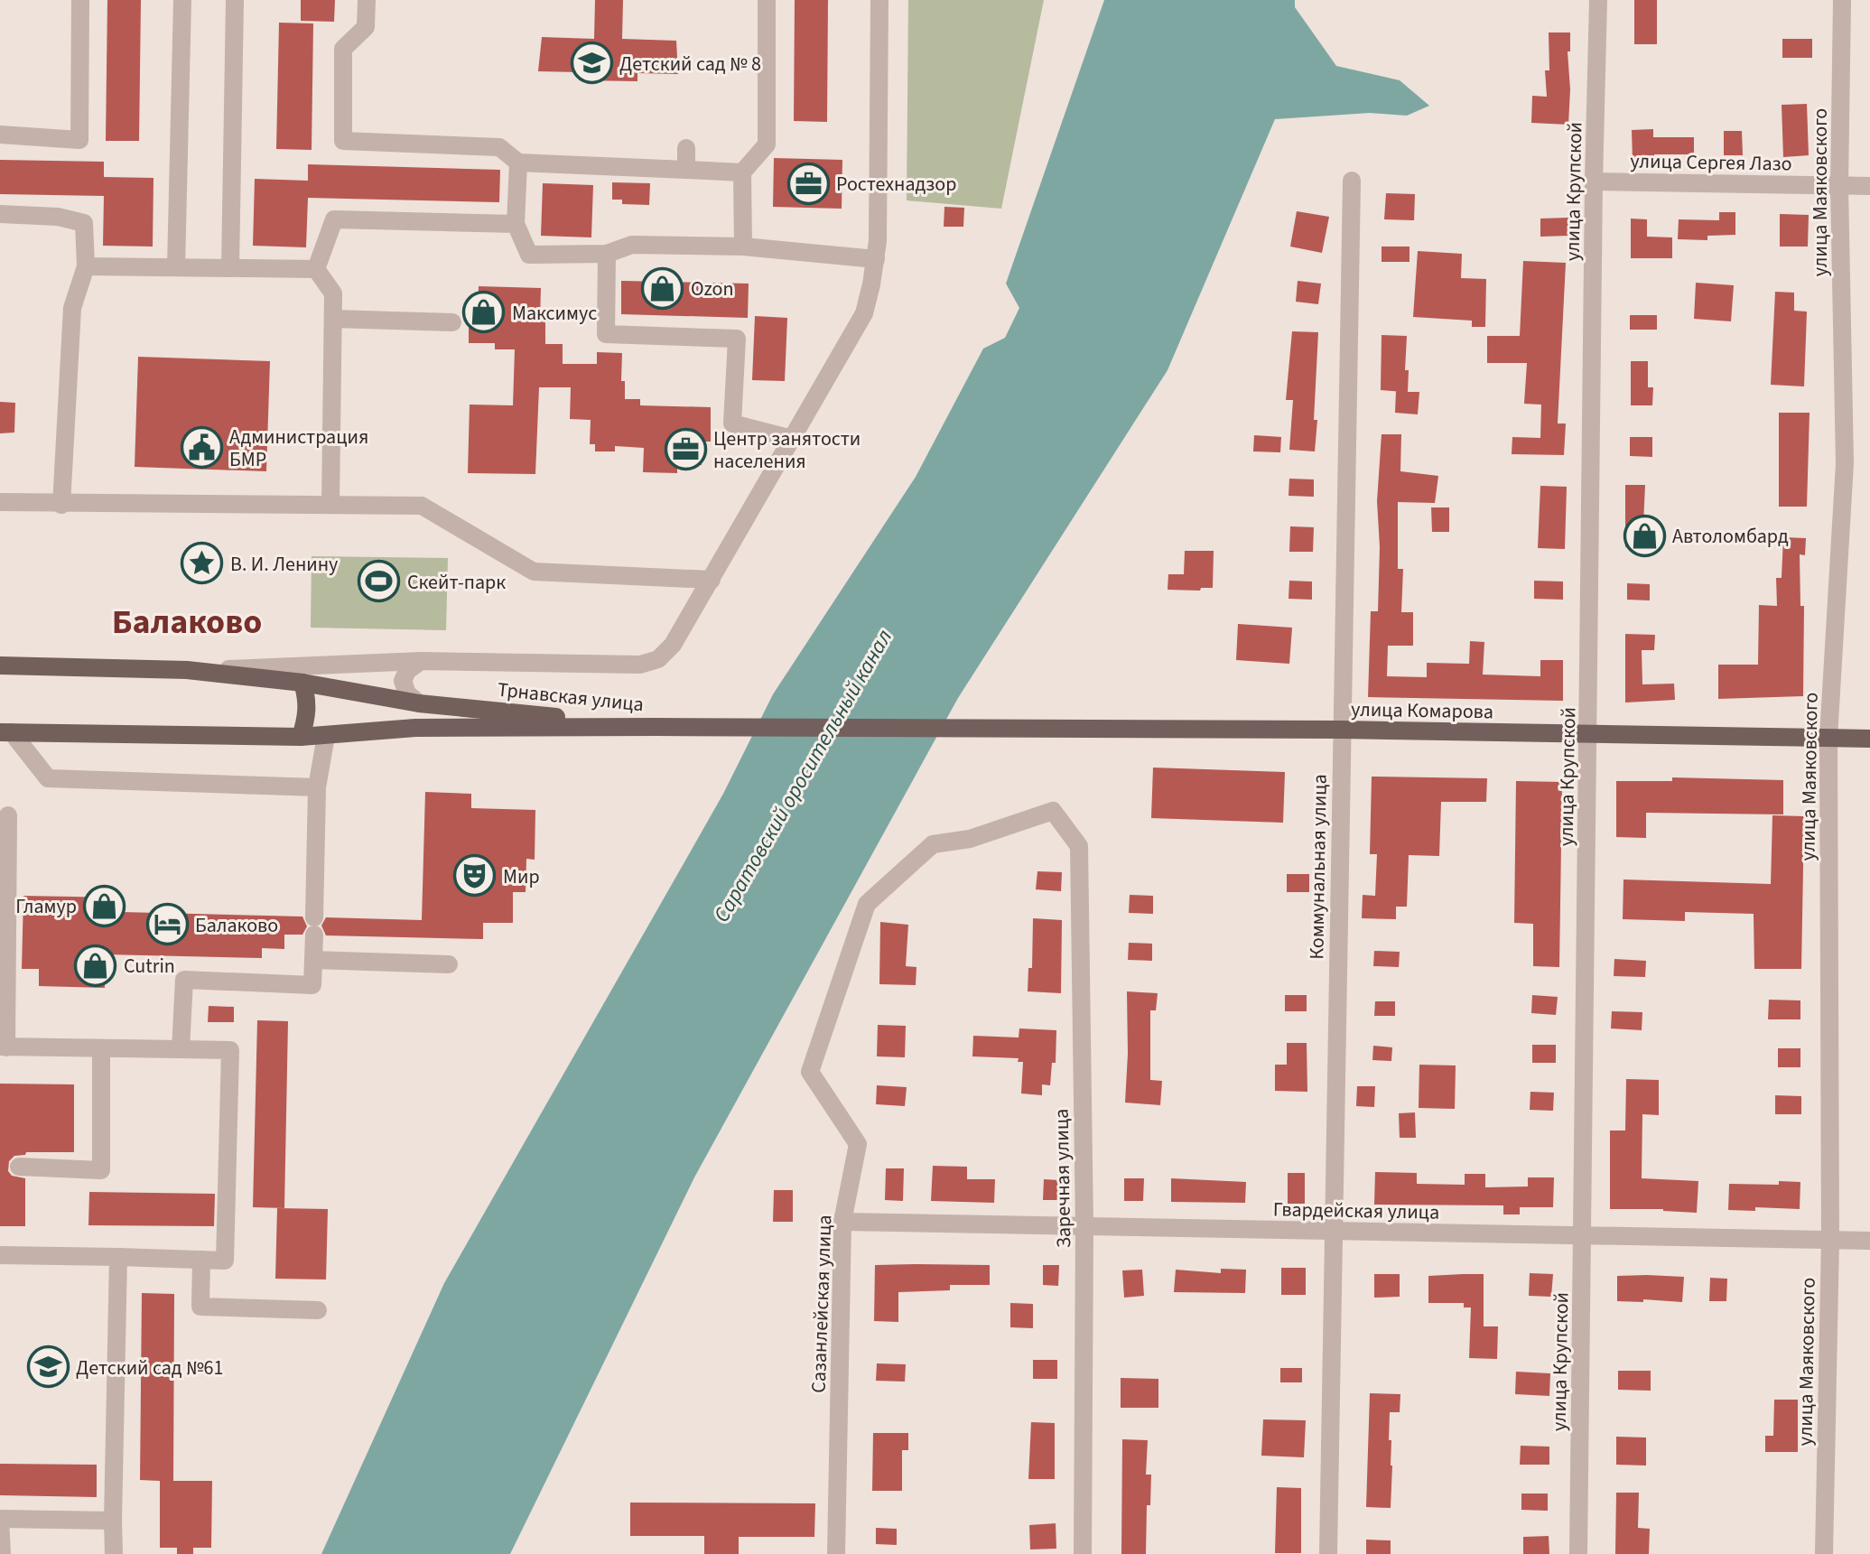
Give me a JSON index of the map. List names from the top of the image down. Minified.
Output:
{"streets":{"main road":["Трнавская улица","улица Комарова"],"street":["улица Сергея Лазо","улица Крупской","улица Маяковского","Коммунальная улица","Заречная улица","Гвардейская улица","Сазанлейская улица"]},"crossings":[["улица Сергея Лазо","улица Крупской"],["улица Сергея Лазо","улица Маяковского"],["улица Крупской","улица Комарова"],["улица Крупской","Гвардейская улица"],["улица Маяковского","улица Комарова"],["улица Маяковского","Гвардейская улица"],["Трнавская улица","улица Комарова"],["улица Комарова","Коммунальная улица"],["Коммунальная улица","Гвардейская улица"],["Заречная улица","Гвардейская улица"],["Заречная улица","Сазанлейская улица"],["Гвардейская улица","Сазанлейская улица"]],"districts":["Балаково"],"water":["Саратовский оросительный канал"],"places":{"school or university":["Детский сад № 8","Детский сад №61"],"office":["Ростехнадзор","Центр занятости населения"],"shop":["Ozon","Максимус","Автоломбард","Гламур","Cutrin"],"public building":["Администрация БМР"],"place":["В. И. Ленину"],"sports":["Скейт-парк"],"theatre":["Мир"],"hotel":["Балаково"]}}
